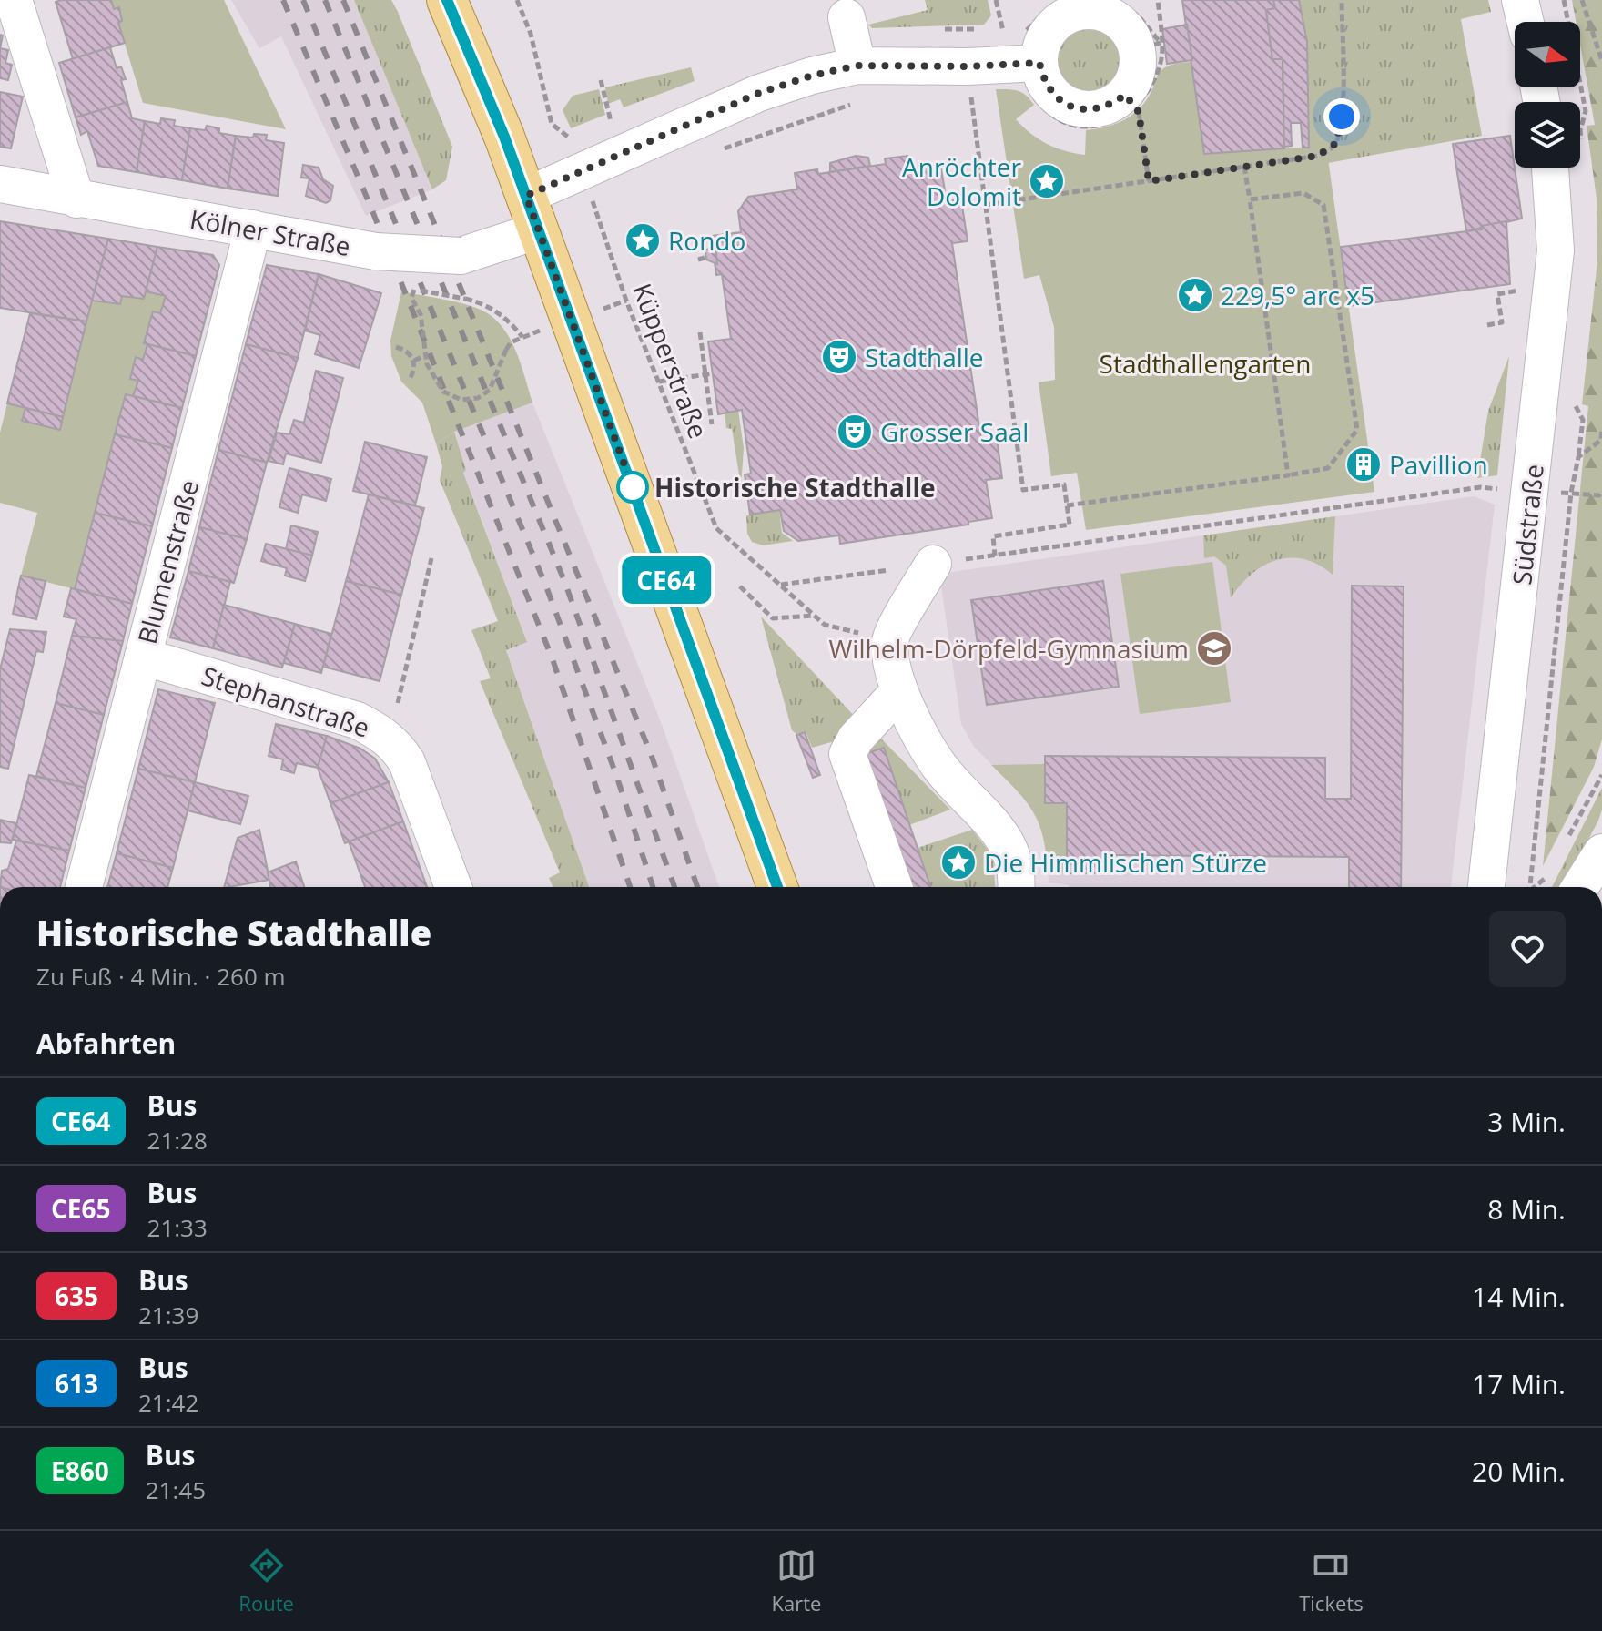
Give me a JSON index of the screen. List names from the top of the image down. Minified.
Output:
{"streets":{"street":["Kölner Straße","Südstraße","Blumenstraße","Stephanstraße"],"path":["Küpperstraße"]},"crossings":[["Kölner Straße","Küpperstraße"],["Kölner Straße","Blumenstraße"],["Blumenstraße","Stephanstraße"]],"parks":["Stadthallengarten"],"places":{"place":["Anröchter Dolomit","Rondo","229,5° arc x5","Die Himmlischen Stürze"],"theatre":["Stadthalle","Grosser Saal"],"building":["Pavillion"],"other":["Historische Stadthalle"],"school or university":["Wilhelm-Dörpfeld-Gymnasium"]},"lines":["bus line CE64"],"north":"right","page":{"on_map":"CE64","heading":[["Historische Stadthalle","Zu Fuß · 4 Min. · 260 m"],"Abfahrten"],"list":[{"mark":"CE64","name":"Bus","note":"21:28","value":"3 Min."},{"mark":"CE65","name":"Bus","note":"21:33","value":"8 Min."},{"mark":"635","name":"Bus","note":"21:39","value":"14 Min."},{"mark":"613","name":"Bus","note":"21:42","value":"17 Min."},{"mark":"E860","name":"Bus","note":"21:45","value":"20 Min."}],"tabs":["Route","Karte","Tickets"]}}
